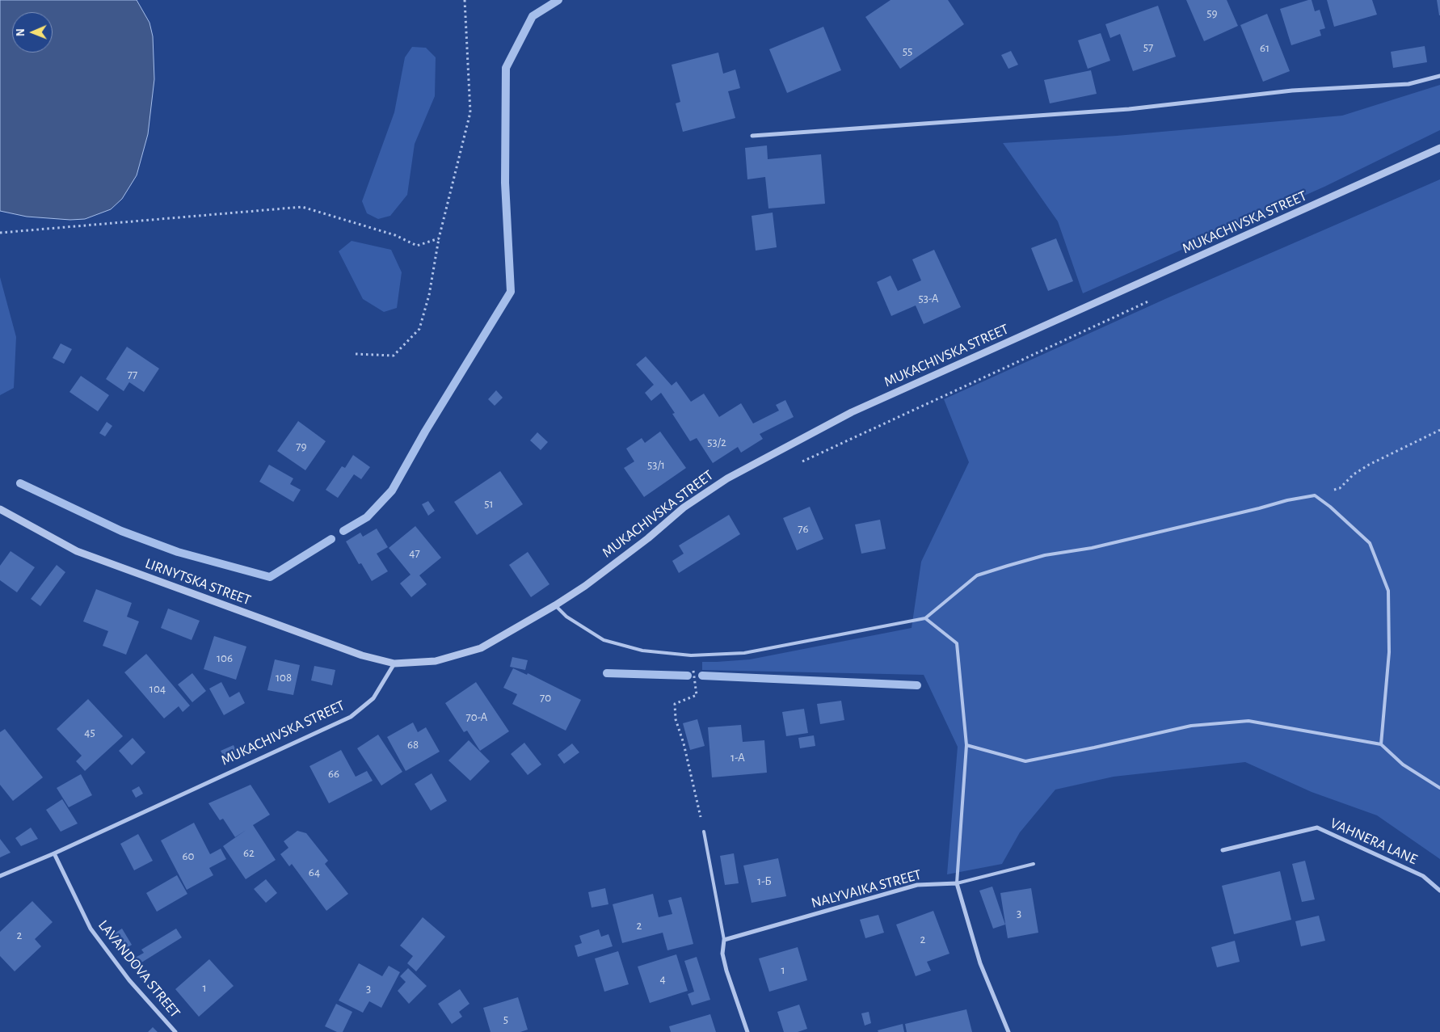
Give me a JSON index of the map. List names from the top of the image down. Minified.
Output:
{"streets":{"street":["MUKACHIVSKA STREET","LIRNYTSKA STREET","VAHNERA LANE","NALYVAIKA STREET","LAVANDOVA STREET"]},"crossings":[["MUKACHIVSKA STREET","LIRNYTSKA STREET"],["MUKACHIVSKA STREET","LAVANDOVA STREET"]],"house_numbers":["59","57","61","55","53-А","77","53/2","79","53/1","51","76","47","106","108","104","70","70-А","45","68","1-А","66","62","60","64","1-Б","3","2","2","2","1","4","1","3","5"],"north":"left"}
